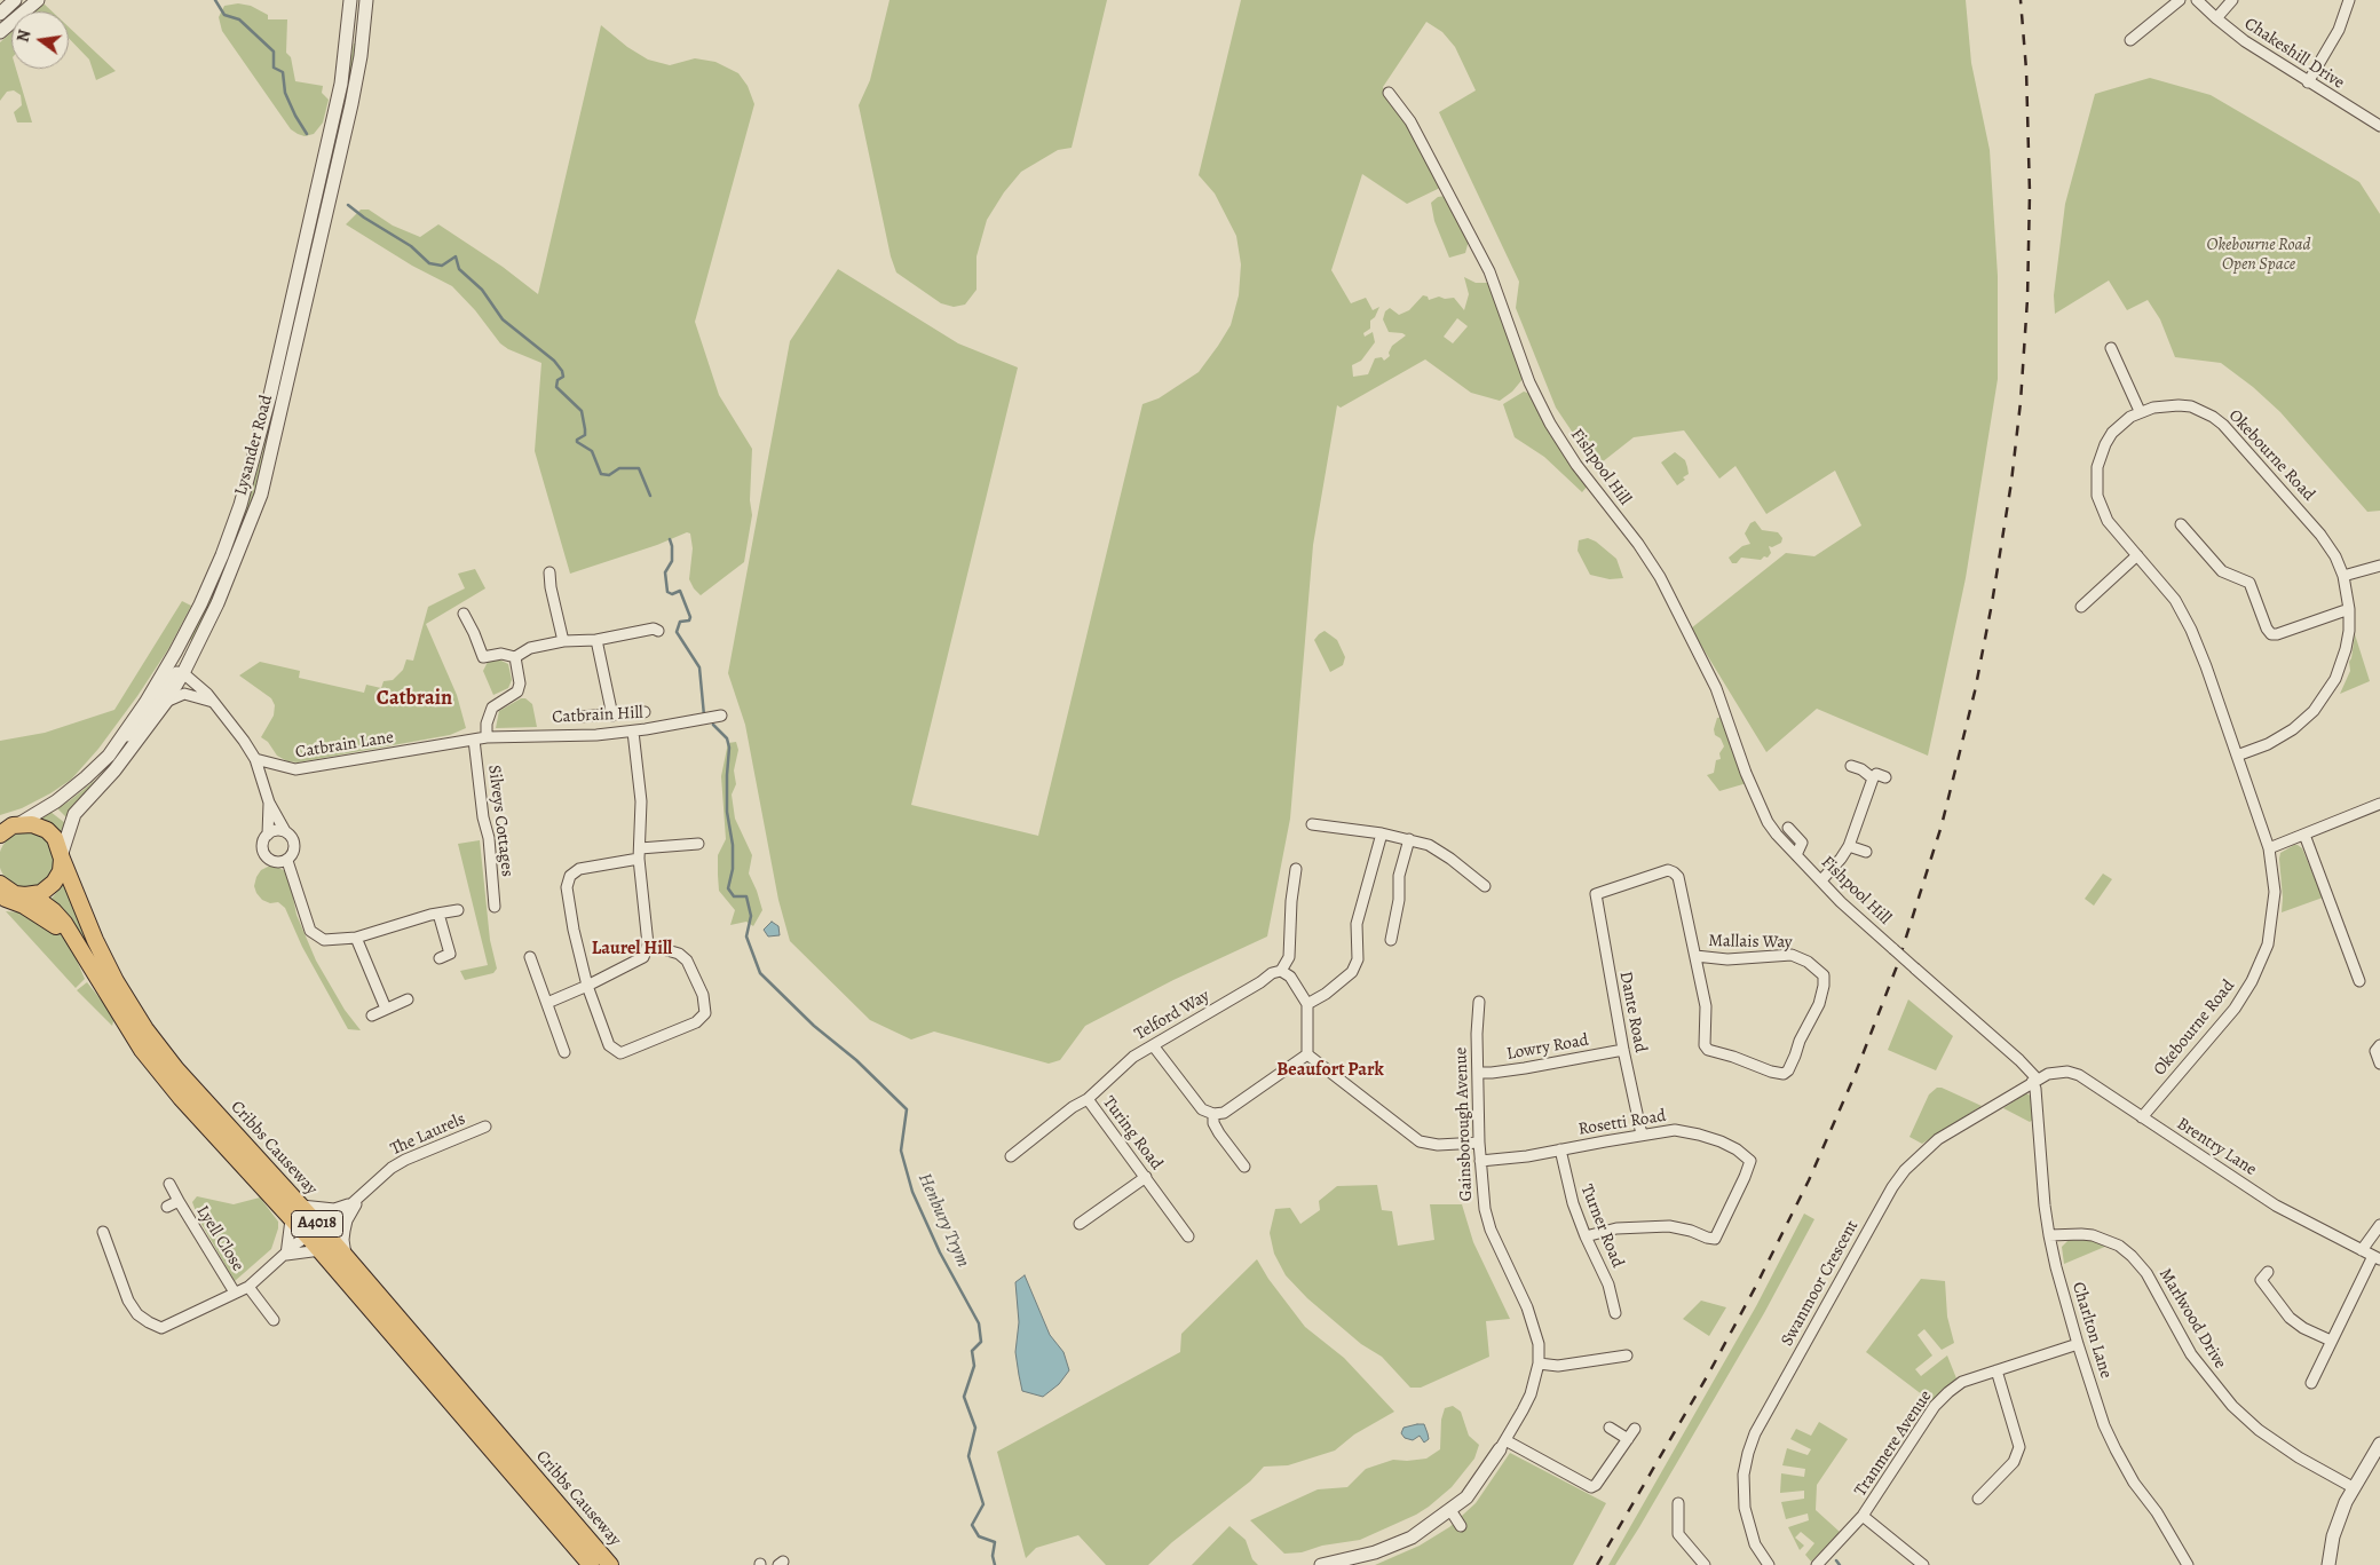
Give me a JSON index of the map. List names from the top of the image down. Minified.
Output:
{"streets":{"main road":["Cribbs Causeway","A4018"],"street":["Chakeshill Drive","Lysander Road","Okebourne Road","Fishpool Hill","Catbrain Hill","Catbrain Lane","Silveys Cottages","Mallais Way","Dante Road","Telford Way","Lowry Road","Rosetti Road","Gainsborough Avenue","Turing Road","The Laurels","Brentry Lane","Turner Road","Lyell Close","Swanmoor Crescent","Marlwood Drive","Charlton Lane","Tranmere Avenue"]},"crossings":[["Lysander Road","Cribbs Causeway"],["Lysander Road","A4018"],["Okebourne Road","Brentry Lane"],["Fishpool Hill","Brentry Lane"],["Fishpool Hill","Swanmoor Crescent"],["Fishpool Hill","Charlton Lane"],["Catbrain Hill","Catbrain Lane"],["Catbrain Hill","Silveys Cottages"],["Catbrain Lane","Silveys Cottages"],["Mallais Way","Dante Road"],["Dante Road","Lowry Road"],["Dante Road","Rosetti Road"],["Telford Way","Turing Road"],["Lowry Road","Gainsborough Avenue"],["Rosetti Road","Gainsborough Avenue"],["Rosetti Road","Turner Road"],["The Laurels","Cribbs Causeway"],["The Laurels","Lyell Close"],["Brentry Lane","Swanmoor Crescent"],["Brentry Lane","Charlton Lane"],["Cribbs Causeway","A4018"],["Swanmoor Crescent","Charlton Lane"],["Marlwood Drive","Charlton Lane"],["Charlton Lane","Tranmere Avenue"]],"districts":["Catbrain","Laurel Hill","Beaufort Park"],"water":["Henbury Trym"],"parks":["Okebourne Road Open Space"],"north":"left"}
